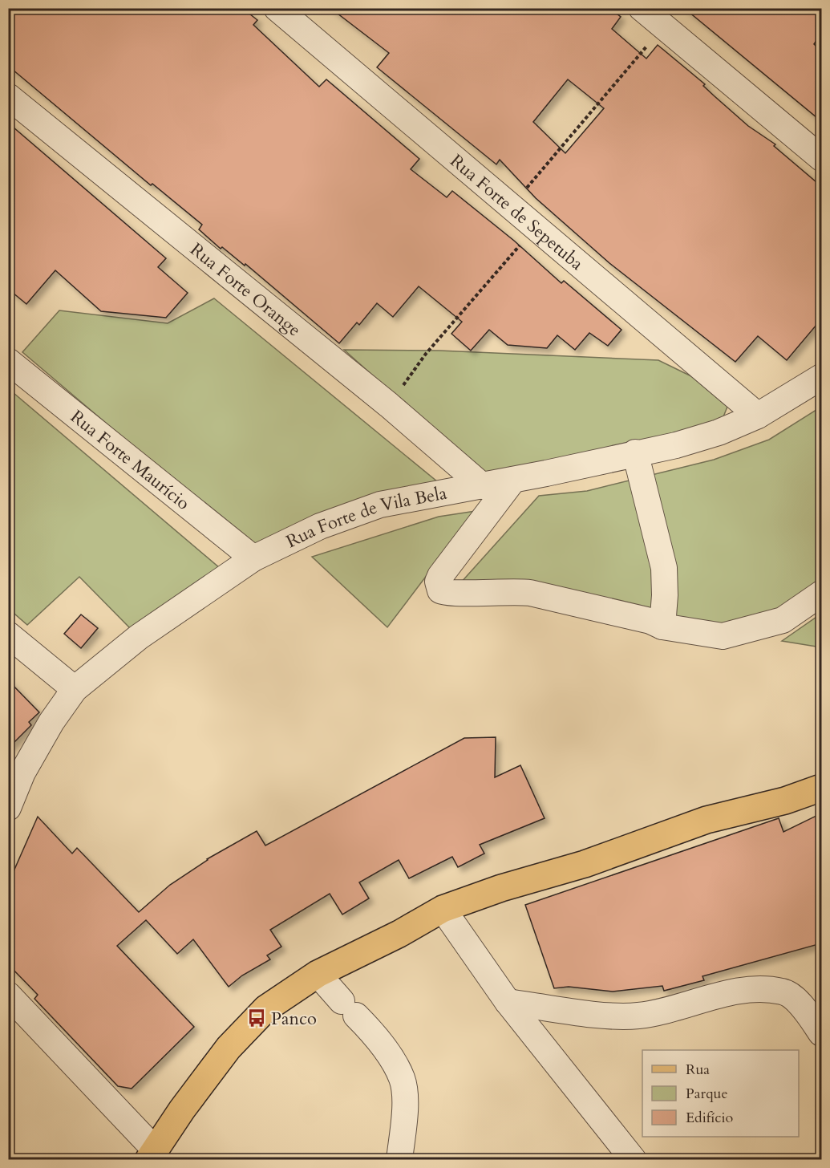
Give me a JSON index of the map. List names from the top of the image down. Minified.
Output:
{"streets":{"street":["Rua Forte de Sepetuba","Rua Forte Orange","Rua Forte Maurício","Rua Forte de Vila Bela"]},"crossings":[["Rua Forte de Sepetuba","Rua Forte de Vila Bela"],["Rua Forte Orange","Rua Forte de Vila Bela"],["Rua Forte Maurício","Rua Forte de Vila Bela"]],"places":{"bus stop":["Panco"]},"legend":["Rua","Parque","Edifício"]}
